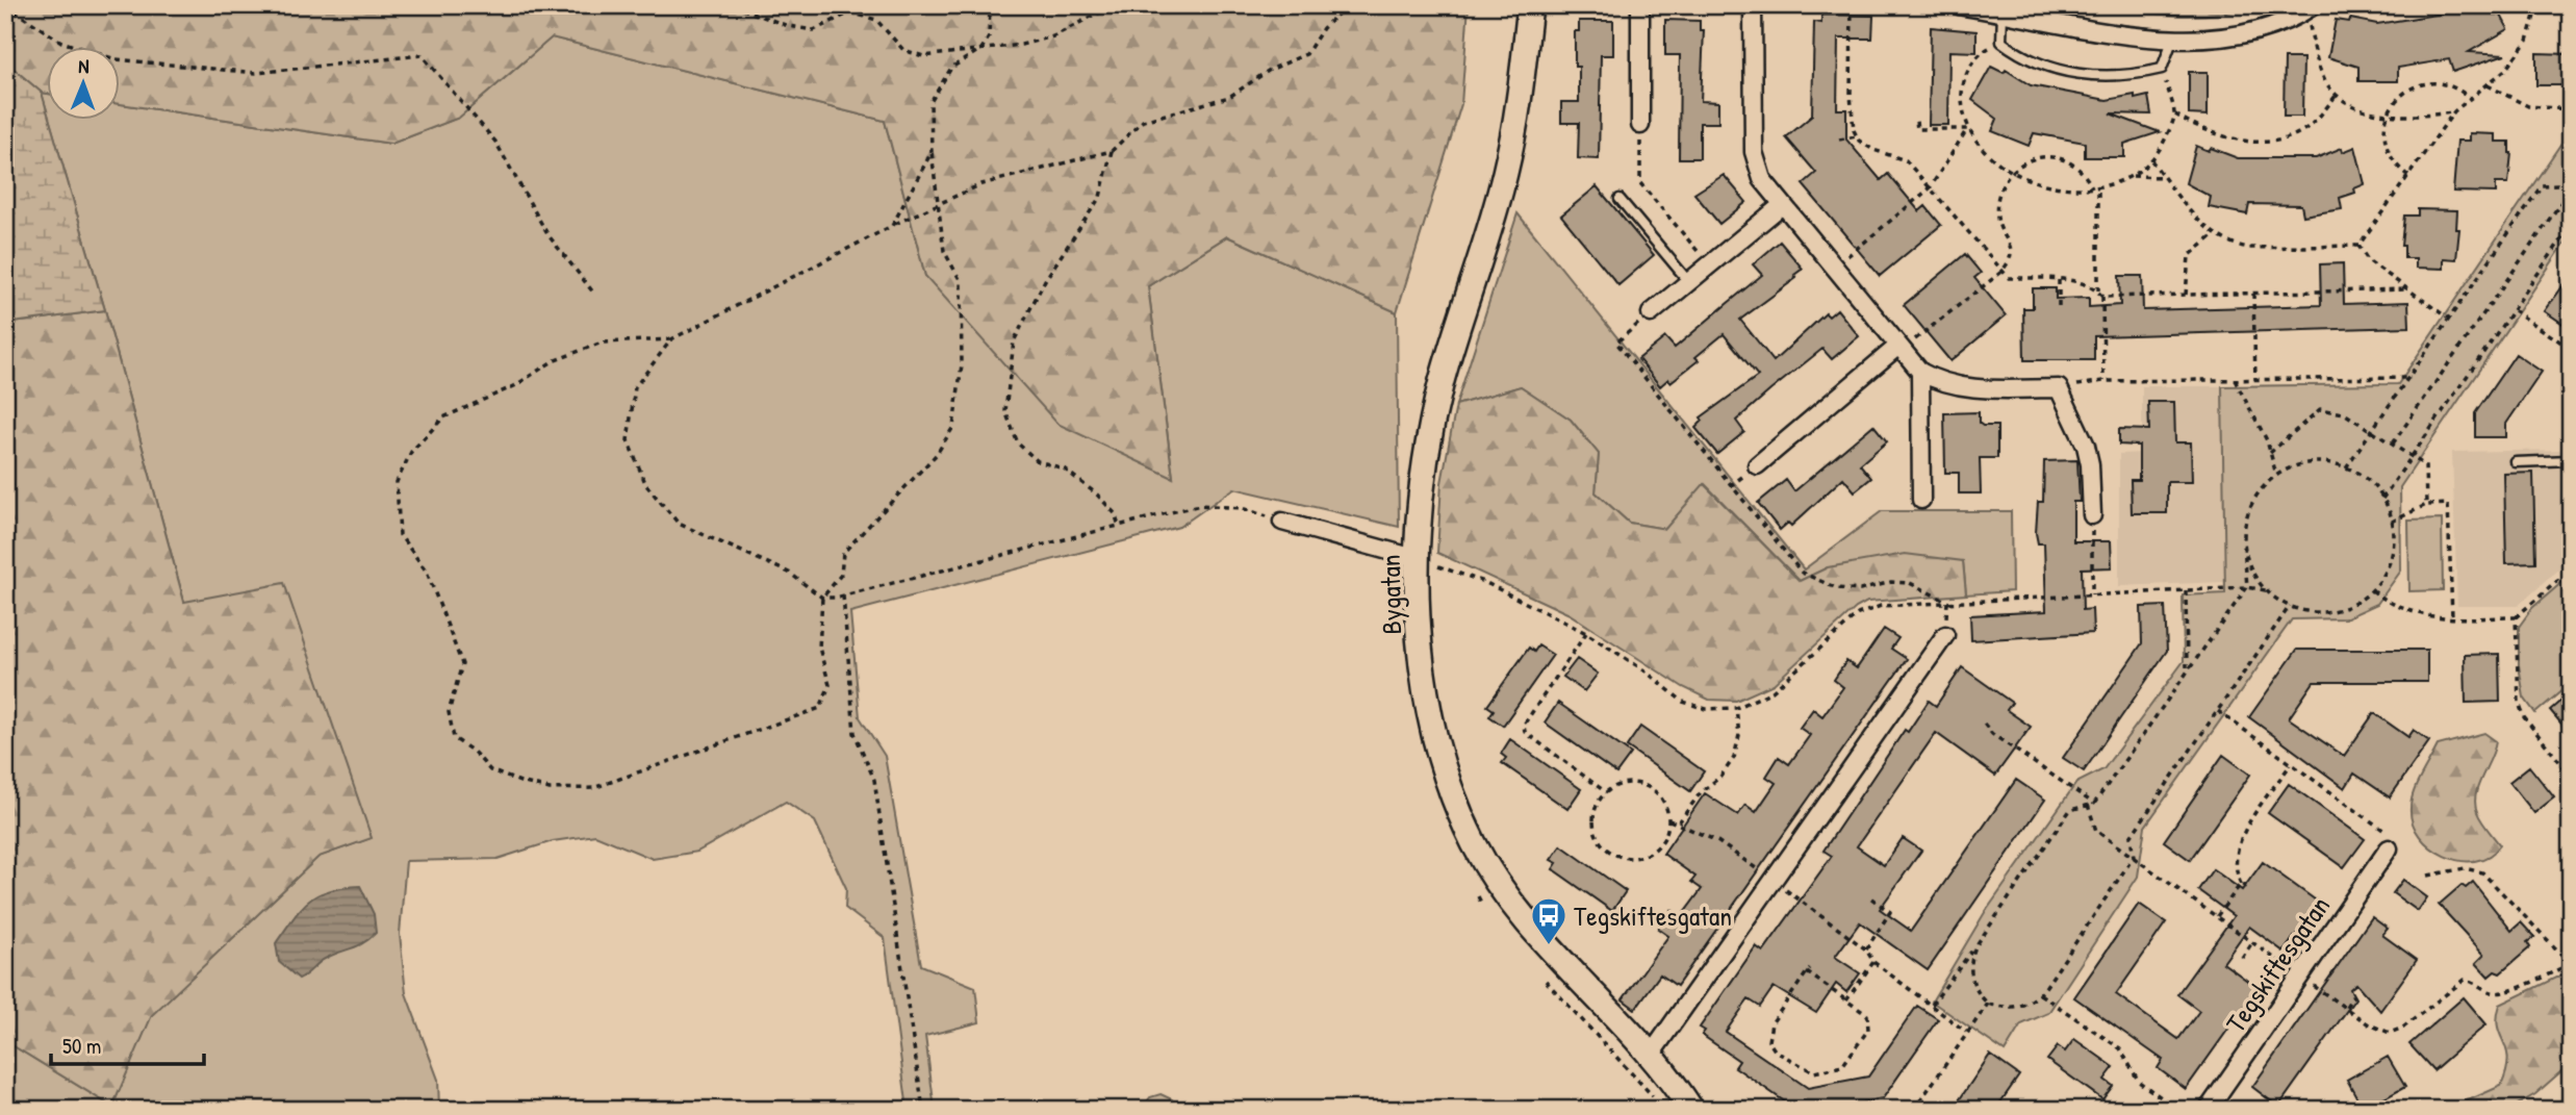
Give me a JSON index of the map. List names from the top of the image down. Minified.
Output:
{"streets":{"street":["Bygatan","Tegskiftesgatan"]},"places":{"bus stop":["Tegskiftesgatan"]},"scale_bar":"50 m","north":"top"}
